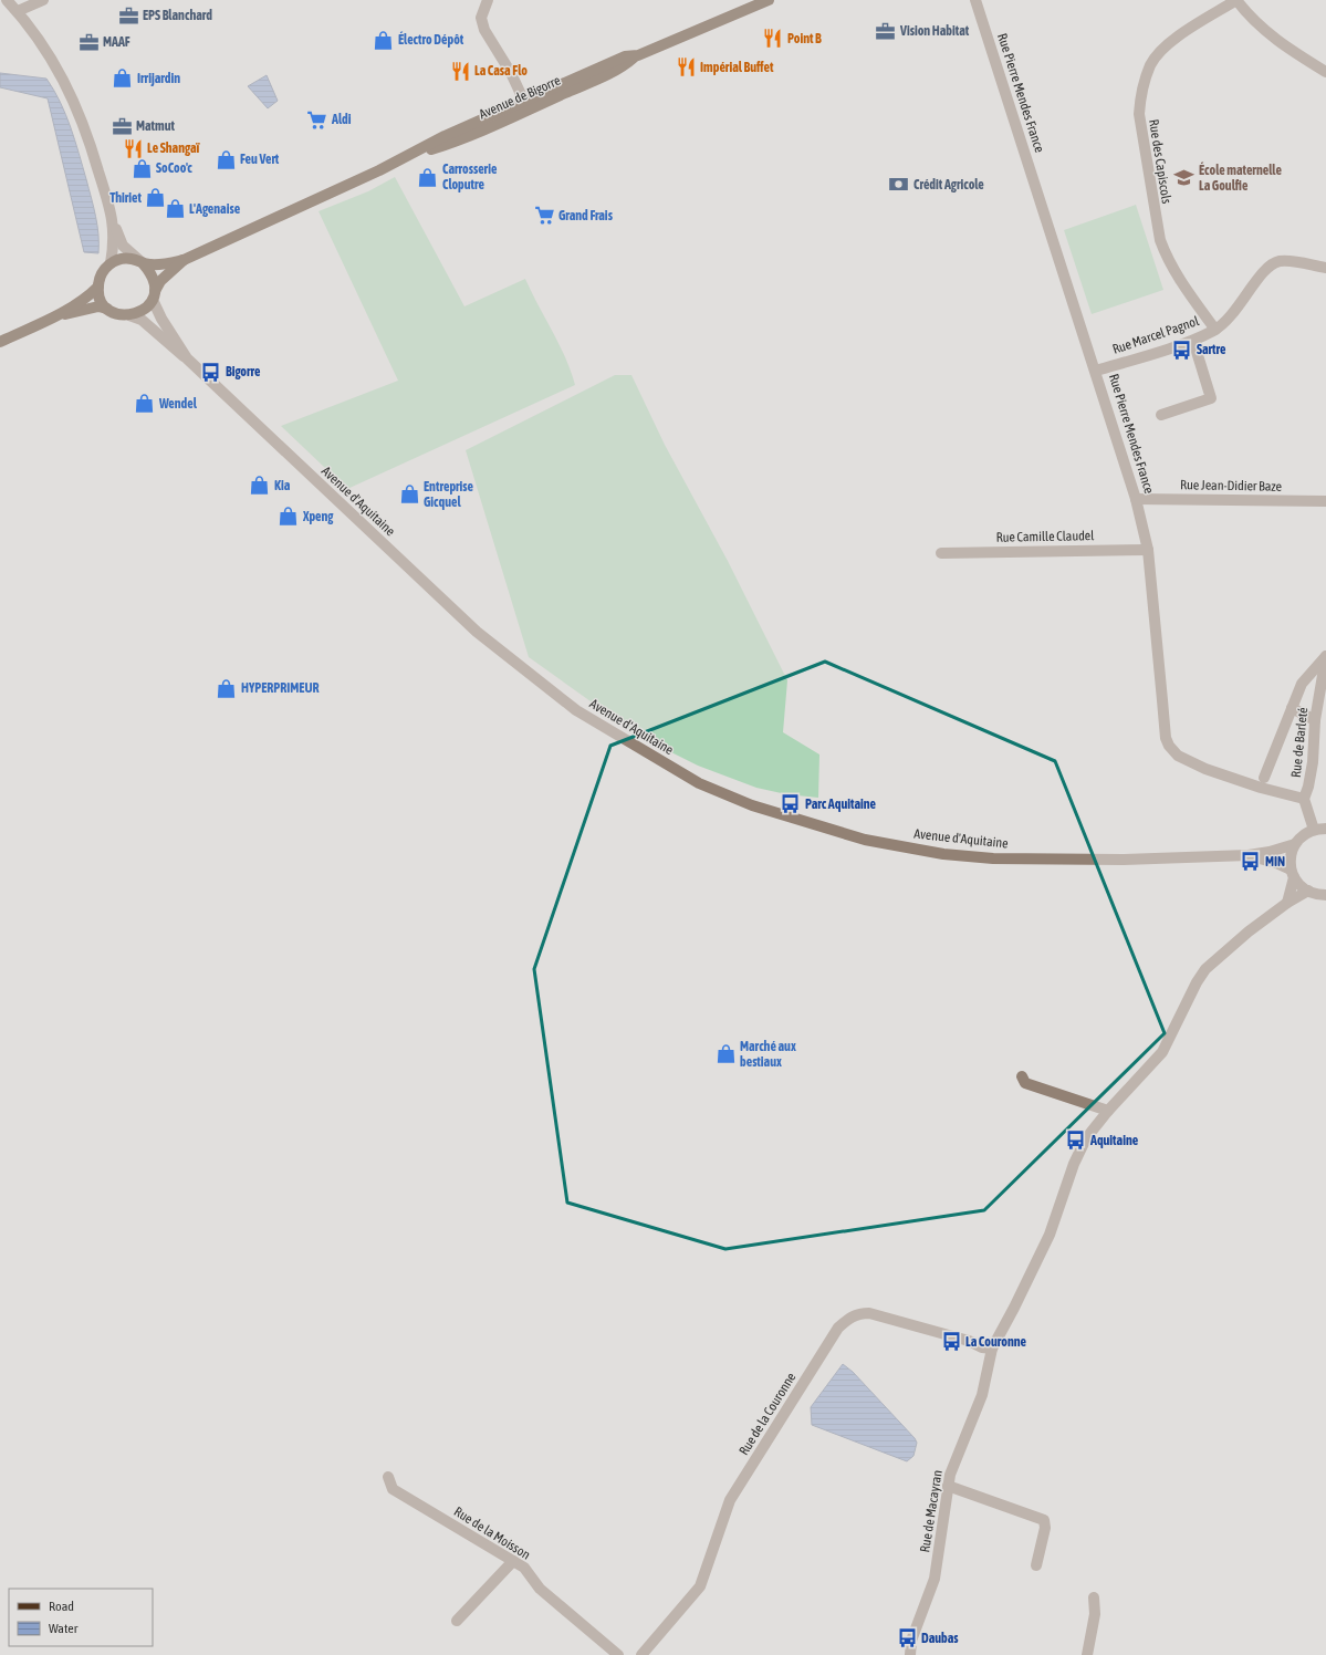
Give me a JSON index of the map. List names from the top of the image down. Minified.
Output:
{"streets":{"main road":["Avenue de Bigorre"],"street":["Rue Pierre Mendes France","Rue des Capiscols","Rue Marcel Pagnol","Rue Jean-Didier Baze","Avenue d'Aquitaine","Rue Camille Claudel","Rue de Barleté","Rue de la Couronne","Rue de Macayran","Rue de la Moisson"]},"crossings":[["Rue Pierre Mendes France","Rue Marcel Pagnol"],["Rue Pierre Mendes France","Rue Jean-Didier Baze"],["Rue Pierre Mendes France","Rue Camille Claudel"],["Rue Pierre Mendes France","Rue de Barleté"],["Avenue de Bigorre","Avenue d'Aquitaine"],["Rue des Capiscols","Rue Marcel Pagnol"],["Rue de la Couronne","Rue de Macayran"]],"places":{"office":["EPS Blanchard","Vision Habitat","MAAF","Matmut"],"restaurant":["Point B","Impérial Buffet","La Casa Flo","Le Shangaï"],"shop":["Électro Dépôt","Irrijardin","Feu Vert","SoCoo'c","Carrosserie Cloputre","Thiriet","L'Agenaise","Wendel","Kia","Entreprise Gicquel","Xpeng","HYPERPRIMEUR","Marché aux bestiaux"],"supermarket":["Aldi","Grand Frais"],"school or university":["École maternelle La Goulfie"],"bank":["Crédit Agricole"],"bus stop":["Sartre","Bigorre","Parc Aquitaine","MIN","Aquitaine","La Couronne","Daubas"]},"legend":["Road","Water"]}
